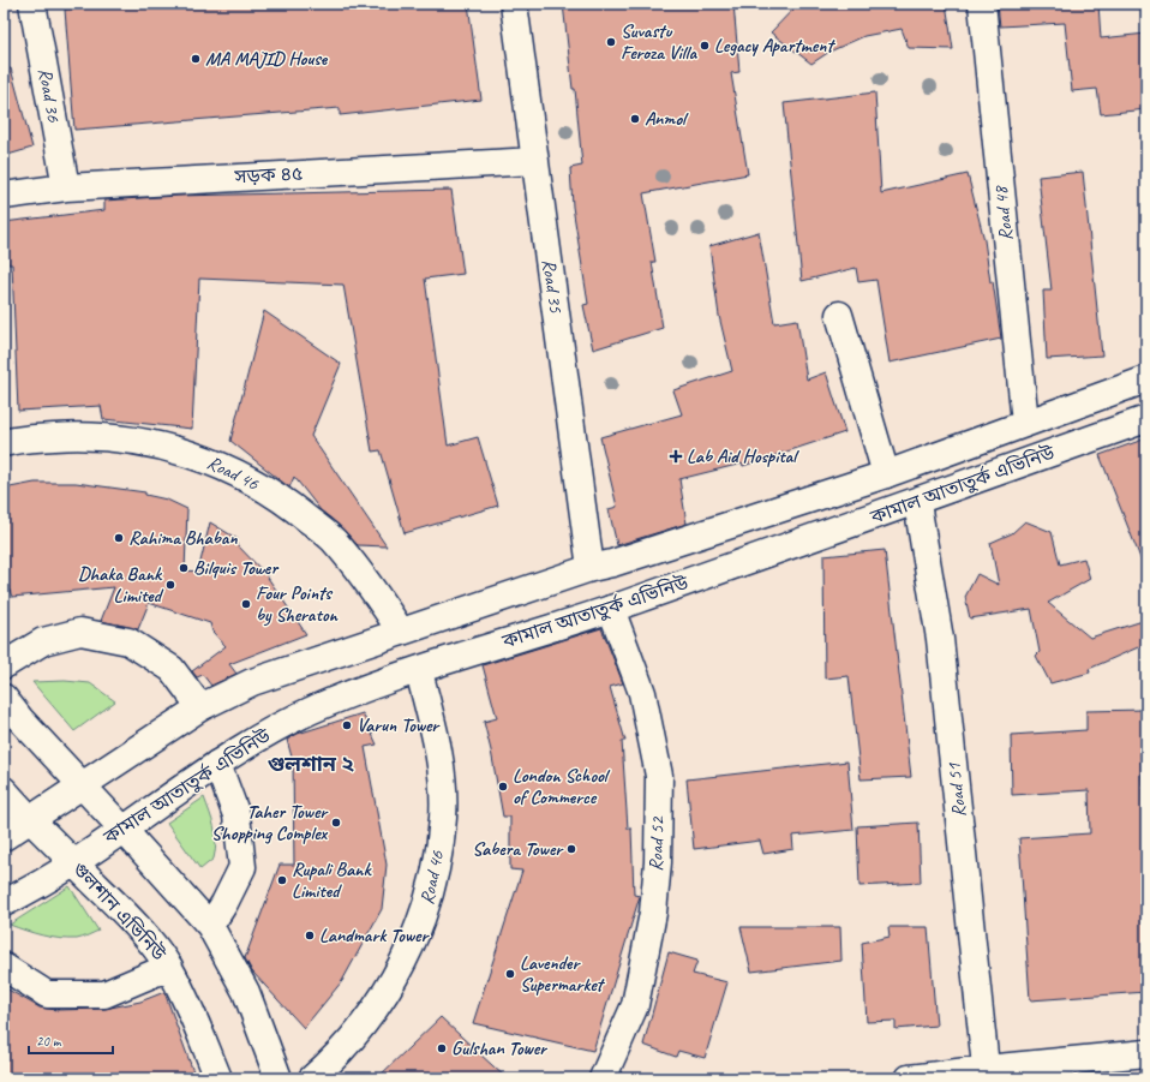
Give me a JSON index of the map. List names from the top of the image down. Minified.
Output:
{"streets":{"street":["Road 36","সড়ক ৪৫","Road 48","Road 35","Road 46","কামাল আতাতুর্ক এভিনিউ","Road 51","Road 52","গুলশান এভিনিউ"]},"crossings":[["Road 36","সড়ক ৪৫"],["সড়ক ৪৫","Road 35"],["Road 48","কামাল আতাতুর্ক এভিনিউ"],["Road 35","কামাল আতাতুর্ক এভিনিউ"],["Road 46","কামাল আতাতুর্ক এভিনিউ"],["কামাল আতাতুর্ক এভিনিউ","Road 51"],["কামাল আতাতুর্ক এভিনিউ","Road 52"],["কামাল আতাতুর্ক এভিনিউ","গুলশান এভিনিউ"]],"districts":["গুলশান ২"],"places":{"other":["Suvastu Feroza Villa","Legacy Apartment","MA MAJID House","Anmol","Rahima Bhaban","Bilquis Tower","Dhaka Bank Limited","Four Points by Sheraton","Varun Tower","London School of Commerce","Taher Tower Shopping Complex","Sabera Tower","Rupali Bank Limited","Landmark Tower","Lavender Supermarket","Gulshan Tower"],"health":["Lab Aid Hospital"]},"scale_bar":"20 m"}
